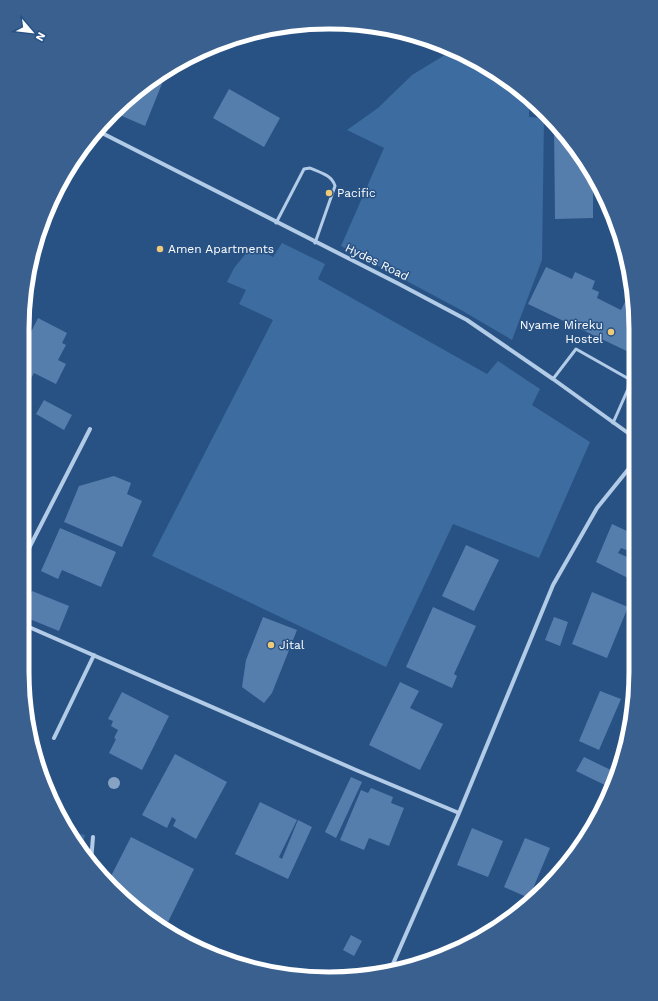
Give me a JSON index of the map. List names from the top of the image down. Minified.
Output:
{"streets":{"street":["Hydes Road"]},"places":["Pacific","Amen Apartments","Nyame Mireku Hostel","Jital"],"north":"bottom right"}
